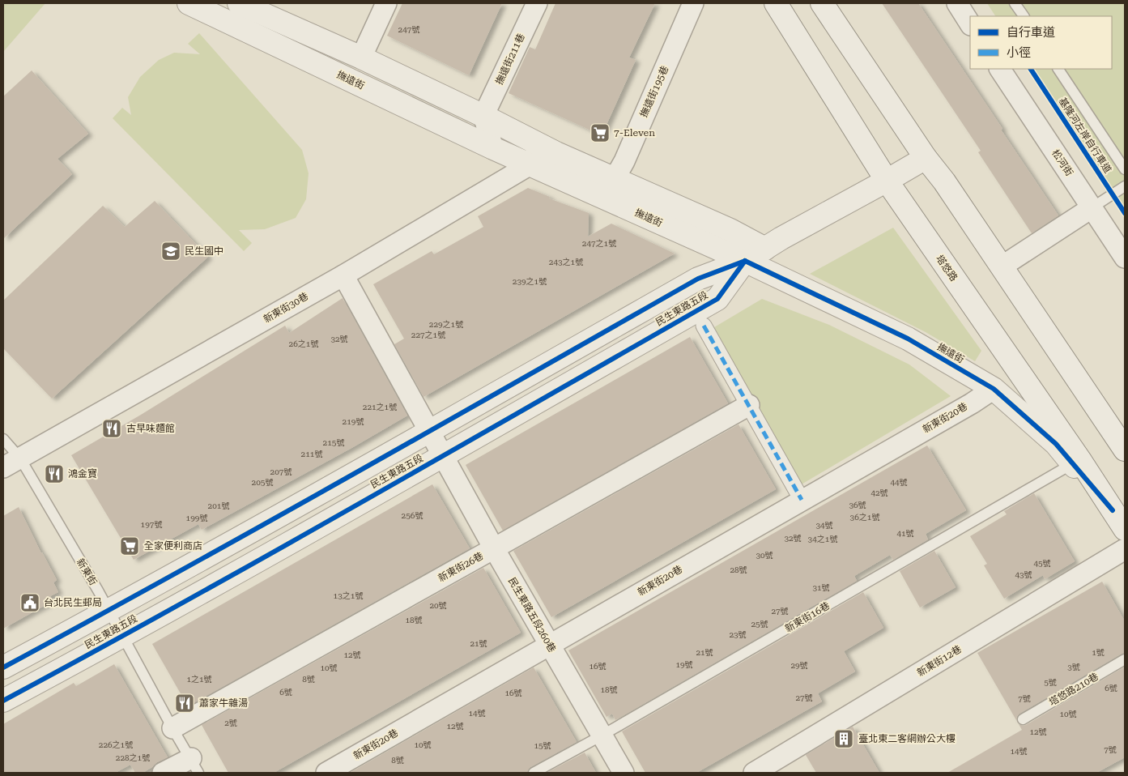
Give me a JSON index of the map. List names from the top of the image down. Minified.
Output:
{"streets":{"street":["撫遠街211巷","撫遠街","撫遠街195巷","松河街","塔悠路","新東街30巷","民生東路五段","新東街20巷","新東街26巷","民生東路五段260巷","新東街12巷"],"lane":["新東街","新東街16巷","塔悠路210巷"],"cycle path":["基隆河左岸自行車道"]},"crossings":[["撫遠街","塔悠路"],["撫遠街","新東街30巷"],["撫遠街","民生東路五段"],["撫遠街","新東街20巷"],["撫遠街","新東街16巷"],["塔悠路","民生東路五段"],["塔悠路","新東街16巷"],["新東街30巷","新東街"],["新東街30巷","民生東路五段260巷"],["民生東路五段","新東街"],["民生東路五段","民生東路五段260巷"],["新東街20巷","民生東路五段260巷"],["新東街26巷","新東街"],["新東街26巷","民生東路五段260巷"],["民生東路五段260巷","新東街16巷"]],"places":{"supermarket":["7-Eleven","全家便利商店"],"school or university":["民生國中"],"restaurant":["古早味麵館","鴻金寶","蕭家牛雜湯"],"public building":["台北民生郵局"],"building":["臺北東二客網辦公大樓"]},"house_numbers":["247號","247之1號","243之1號","239之1號","229之1號","227之1號","32號","26之1號","221之1號","219號","215號","211號","207號","205號","44號","42號","36號","201號","256號","36之1號","199號","197號","34號","41號","32號","34之1號","30號","45號","28號","43號","31號","13之1號","20號","27號","18號","25號","23號","21號","21號","1號","12號","19號","29號","16號","3號","10號","1之1號","8號","5號","6號","18號","6號","16號","27號","7號","14號","10號","2號","12號","12號","226之1號","10號","15號","7號","14號","228之1號","8號"],"legend":["自行車道","小徑"]}
